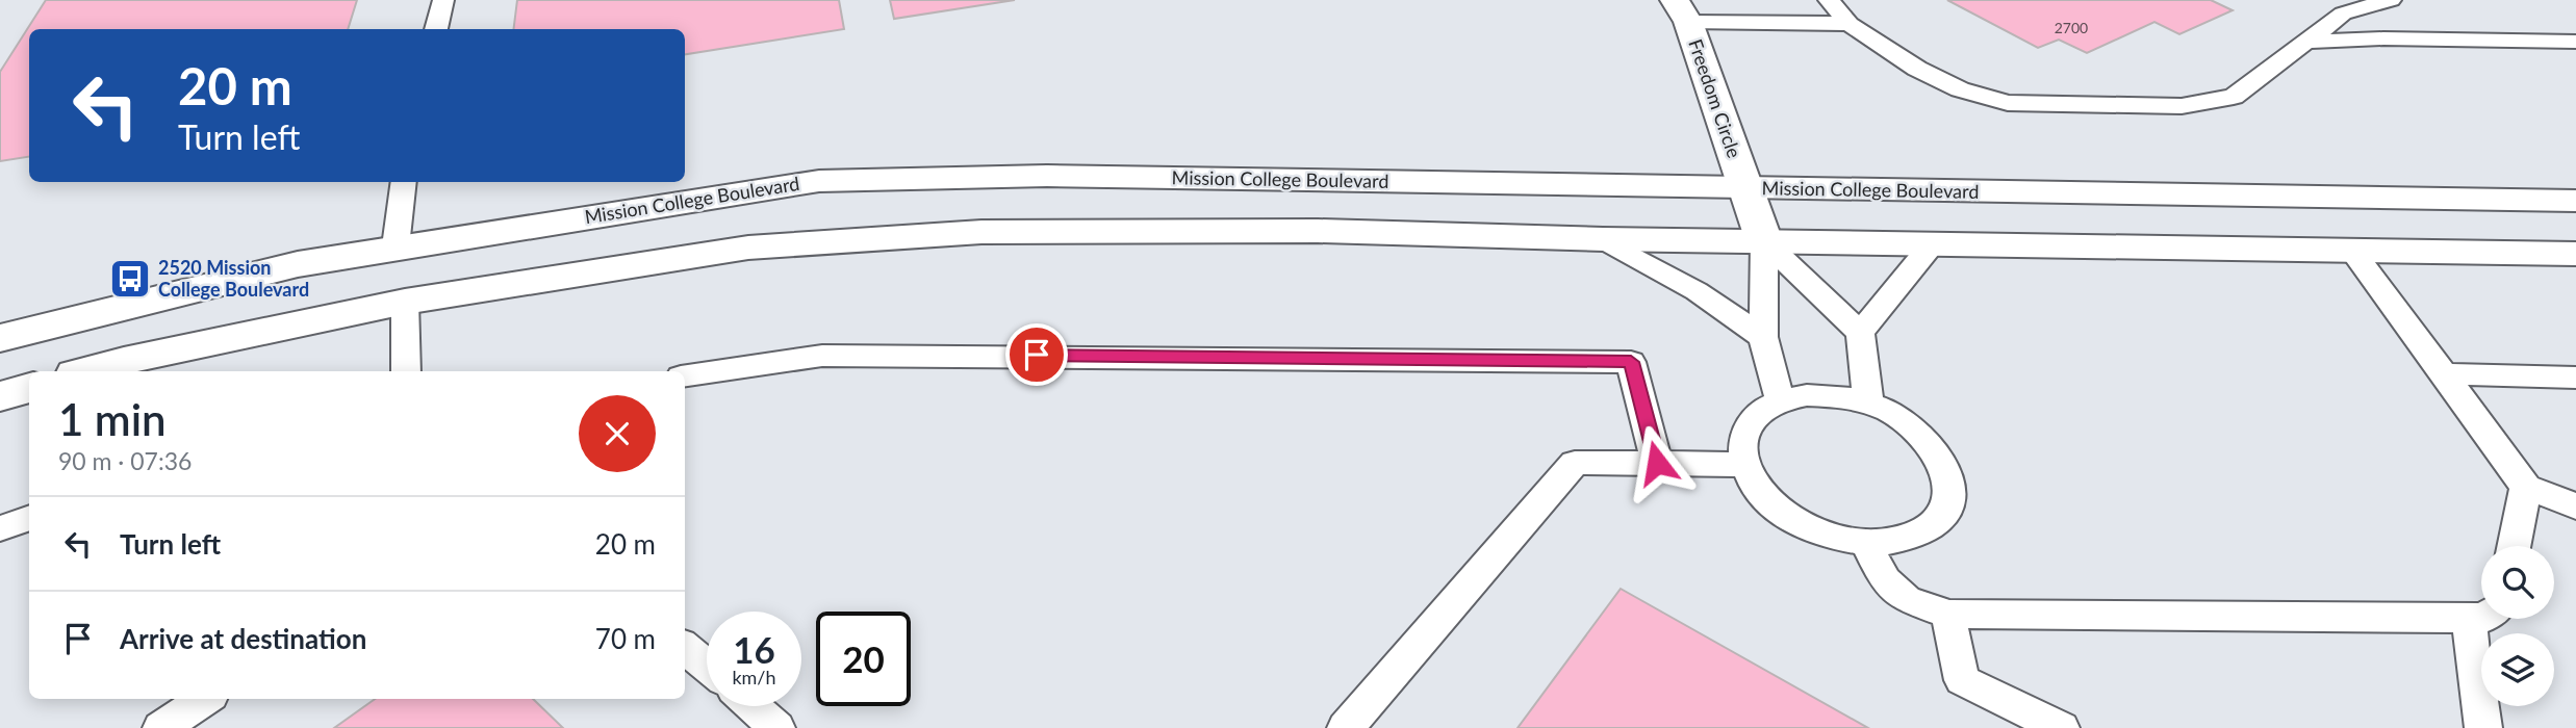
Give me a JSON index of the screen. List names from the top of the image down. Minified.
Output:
{"streets":{"main road":["Freedom Circle","Mission College Boulevard"]},"crossings":[["Freedom Circle","Mission College Boulevard"]],"places":{"bus stop":["2520 Mission College Boulevard"]},"house_numbers":["2700"],"page":{"turn":["20 m","Turn left"],"heading":["1 min","90 m · 07:36"],"list":[{"name":"Turn left","value":"20 m"},{"name":"Arrive at destination","value":"70 m"}],"speed":"16 km/h","limit":"20"}}
